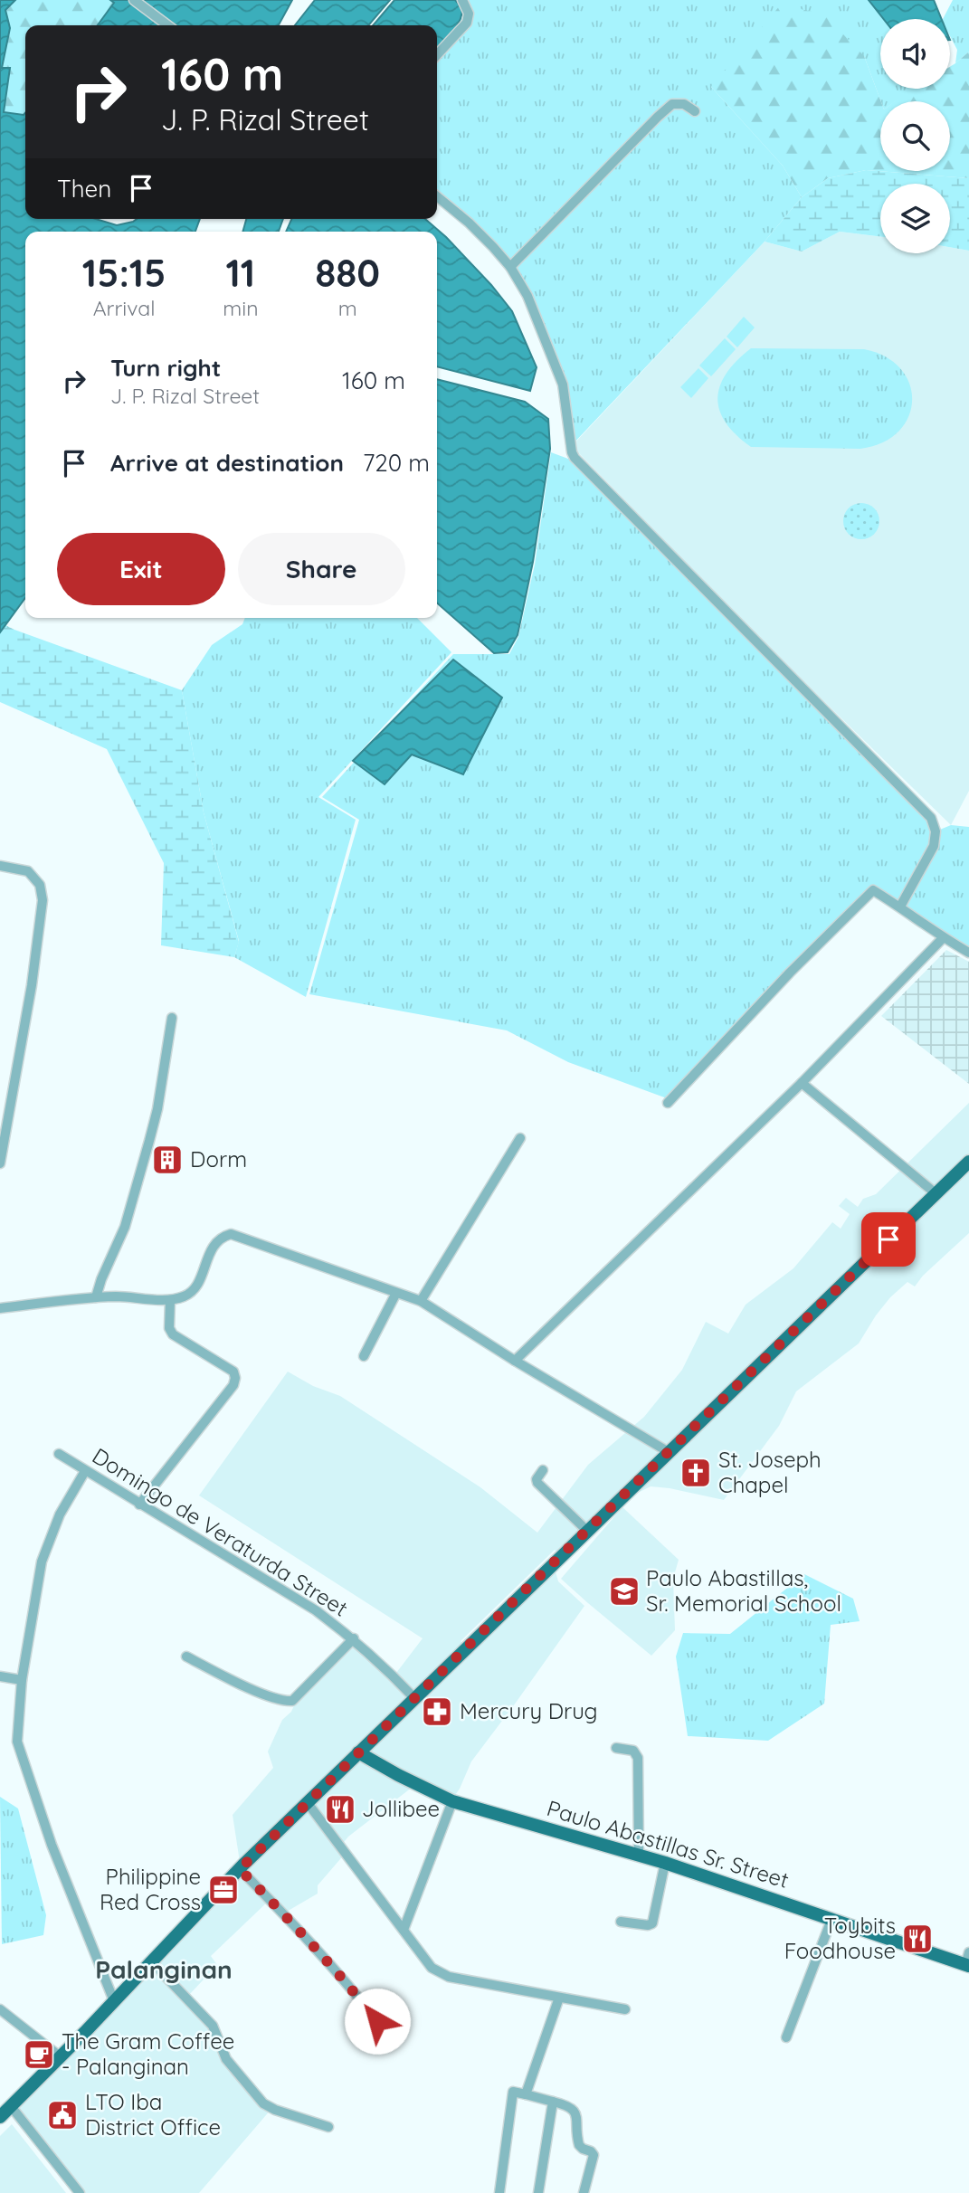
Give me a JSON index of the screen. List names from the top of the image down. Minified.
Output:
{"streets":{"main road":["Paulo Abastillas Sr. Street"],"street":["Domingo de Veraturda Street"]},"districts":["Palanginan"],"places":{"building":["Dorm"],"church":["St. Joseph Chapel"],"school or university":["Paulo Abastillas, Sr. Memorial School"],"pharmacy":["Mercury Drug"],"restaurant":["Jollibee","Toybits Foodhouse"],"office":["Philippine Red Cross"],"cafe":["The Gram Coffee - Palanginan"],"public building":["LTO Iba District Office"]},"page":{"turn":["160 m","J. P. Rizal Street"],"then":"Then","eta":["15:15","Arrival","11","min","880","m"],"list":[{"name":"Turn right","note":"J. P. Rizal Street","value":"160 m"},{"name":"Arrive at destination","value":"720 m"}],"buttons":["Exit","Share"]}}
